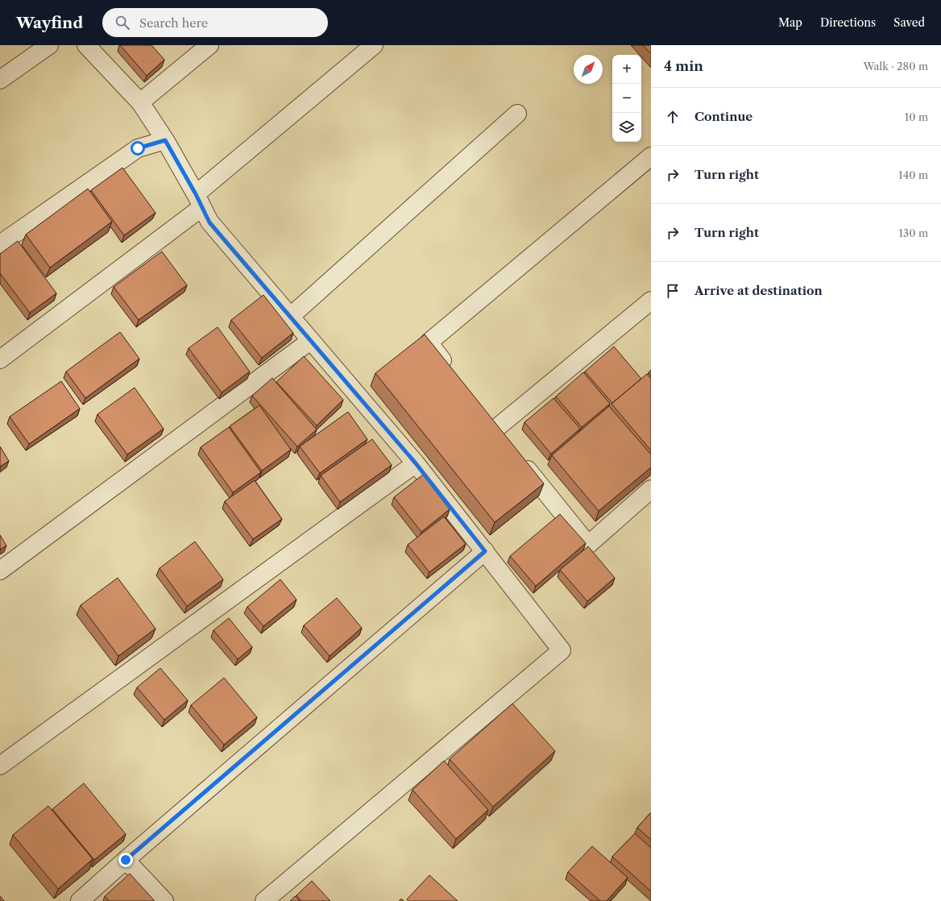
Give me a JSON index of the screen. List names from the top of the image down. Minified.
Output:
{"north":"top right","page":{"header":"Wayfind","search":"Search here","nav":["Map","Directions","Saved"],"heading":["4 min","Walk · 280 m"],"map_buttons":["+","−"],"list":[["Continue","10 m"],["Turn right","140 m"],["Turn right","130 m"],"Arrive at destination"]}}
